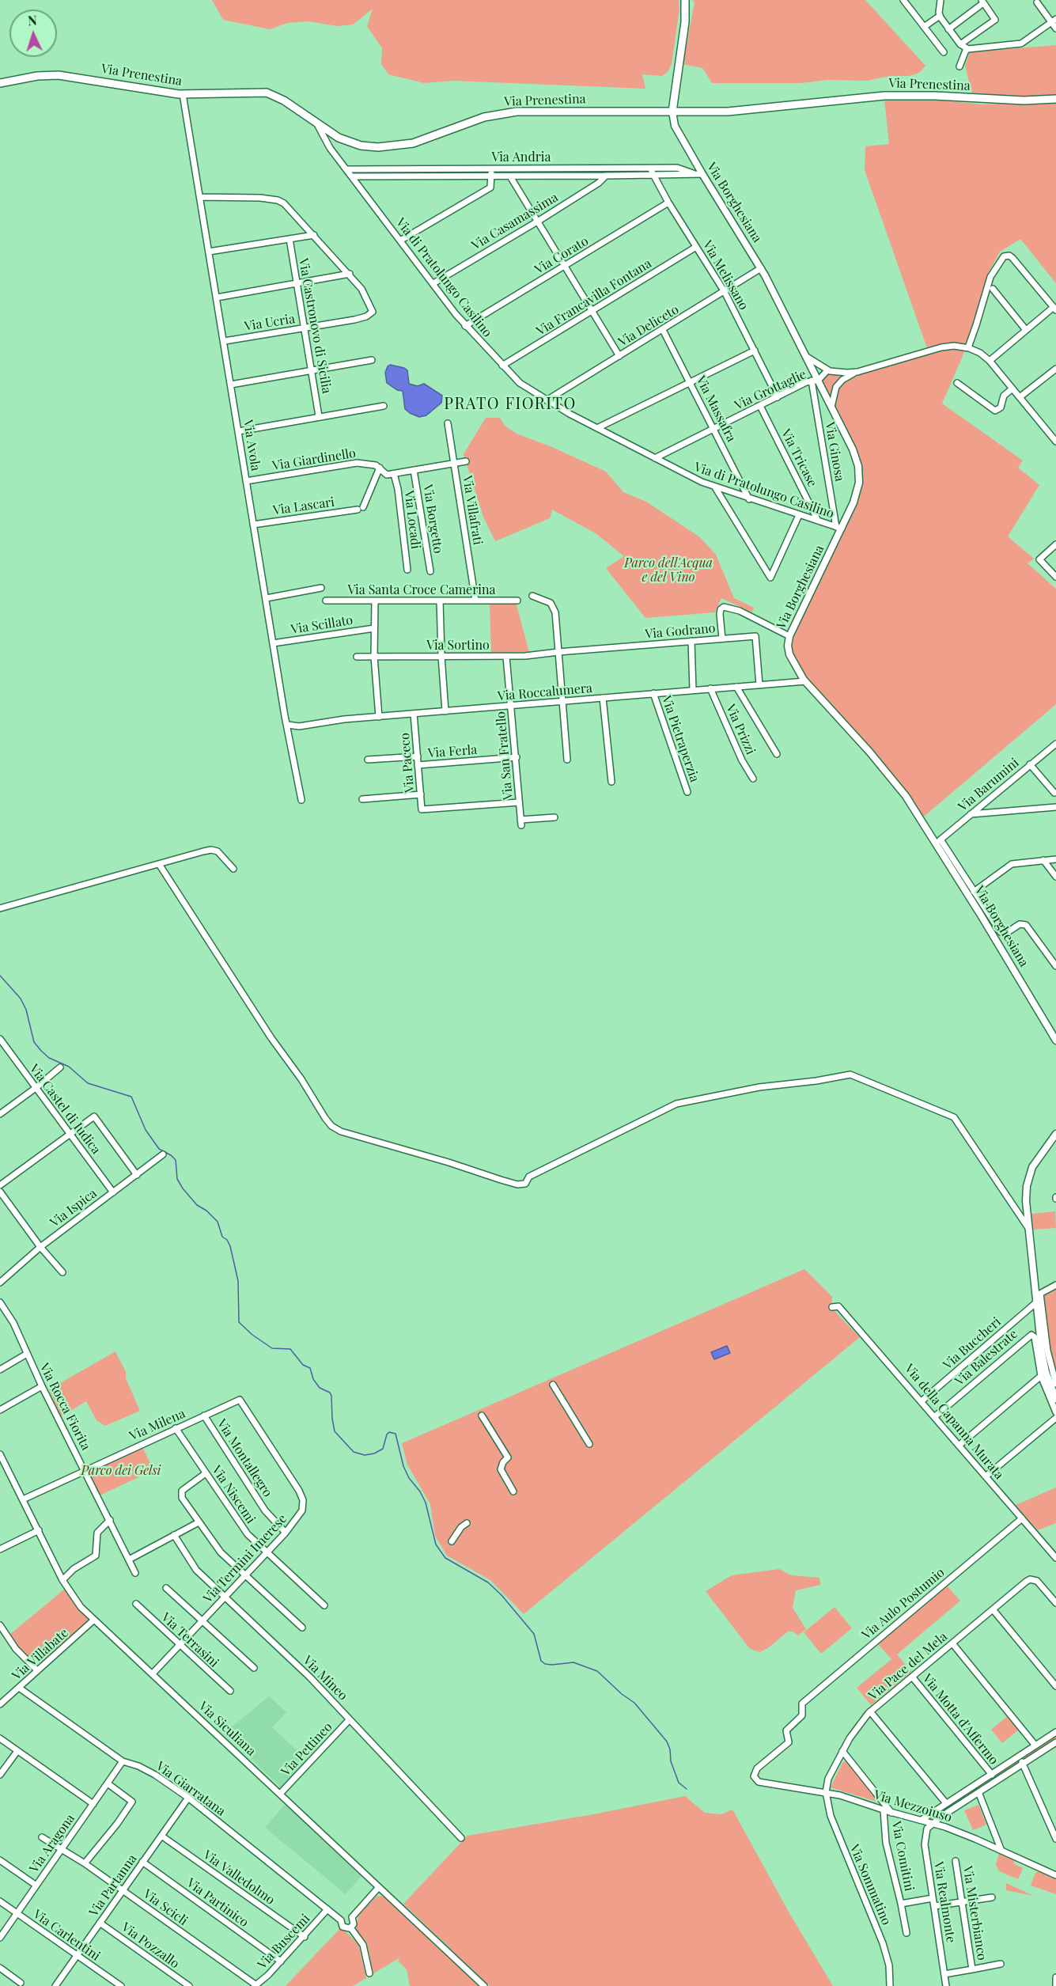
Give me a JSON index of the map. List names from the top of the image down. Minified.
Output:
{"streets":{"main road":["Via Prenestina"],"street":["Via Andria","Via Borghesiana","Via Casamassima","Via Corato","Via Melissano","Via di Pratolungo Casilino","Via Francavilla Fontana","Via Ucria","Via Castronovo di Sicilia","Via Deliceto","Via Grottaglie","Via Massafra","Via Avola","Via Ginosa","Via Tricase","Via Giardinello","Via Lascari","Via Villafrati","Via Borgetto","Via Locadi","Via Santa Croce Camerina","Via Scillato","Via Godrano","Via Sortino","Via Roccalumera","Via Prizzi","Via Pietraperzia","Via Ferla","Via San Fratello","Via Paceco","Via Barumini","Via Castel di Iudica","Via Ispica","Via Buccheri","Via Balestrate","Via Rocca Fiorita","Via della Capanna Murata","Via Milena","Via Montallegro","Via Niscemi","Via Termini Imerese","Via Aulo Postumio","Via Terrasini","Via Villabate","Via Pace del Mela","Via Mineo","Via Motta d'Affermo","Via Siculiana","Via Pettineo","Via Giarratana","Via Mezzoiuso","Via Aragona","Via Comitini","Via Valledolmo","Via Sommatino","Via Partanna","Via Realmonte","Via Partinico","Via Scicli","Via Misterbianco","Via Carlentini","Via Buscemi","Via Pozzallo"]},"crossings":[["Via Prenestina","Via Borghesiana"],["Via Prenestina","Via di Pratolungo Casilino"],["Via Prenestina","Via Avola"],["Via Andria","Via Borghesiana"],["Via Andria","Via Casamassima"],["Via Andria","Via Melissano"],["Via Andria","Via di Pratolungo Casilino"],["Via Borghesiana","Via di Pratolungo Casilino"],["Via Borghesiana","Via Deliceto"],["Via Borghesiana","Via Grottaglie"],["Via Borghesiana","Via Ginosa"],["Via Borghesiana","Via Roccalumera"],["Via Borghesiana","Via Barumini"],["Via Casamassima","Via di Pratolungo Casilino"],["Via Corato","Via Melissano"],["Via Corato","Via di Pratolungo Casilino"],["Via Melissano","Via Francavilla Fontana"],["Via Melissano","Via Deliceto"],["Via Melissano","Via Grottaglie"],["Via di Pratolungo Casilino","Via Francavilla Fontana"],["Via di Pratolungo Casilino","Via Deliceto"],["Via di Pratolungo Casilino","Via Grottaglie"],["Via di Pratolungo Casilino","Via Massafra"],["Via di Pratolungo Casilino","Via Ginosa"],["Via di Pratolungo Casilino","Via Tricase"],["Via Ucria","Via Castronovo di Sicilia"],["Via Ucria","Via Avola"],["Via Deliceto","Via Massafra"],["Via Grottaglie","Via Massafra"],["Via Grottaglie","Via Ginosa"],["Via Grottaglie","Via Tricase"],["Via Avola","Via Giardinello"],["Via Avola","Via Lascari"],["Via Avola","Via Scillato"],["Via Avola","Via Roccalumera"],["Via Giardinello","Via Lascari"],["Via Giardinello","Via Locadi"],["Via Villafrati","Via Santa Croce Camerina"],["Via Godrano","Via Sortino"],["Via Godrano","Via Roccalumera"],["Via Sortino","Via San Fratello"],["Via Roccalumera","Via Prizzi"],["Via Roccalumera","Via Pietraperzia"],["Via Roccalumera","Via San Fratello"],["Via Roccalumera","Via Paceco"],["Via Ferla","Via San Fratello"],["Via Ferla","Via Paceco"],["Via San Fratello","Via Paceco"],["Via Castel di Iudica","Via Ispica"],["Via Buccheri","Via della Capanna Murata"],["Via Balestrate","Via della Capanna Murata"],["Via Rocca Fiorita","Via Milena"],["Via della Capanna Murata","Via Aulo Postumio"],["Via Milena","Via Montallegro"],["Via Milena","Via Niscemi"],["Via Milena","Via Termini Imerese"],["Via Milena","Via Siculiana"],["Via Montallegro","Via Termini Imerese"],["Via Niscemi","Via Termini Imerese"],["Via Termini Imerese","Via Terrasini"],["Via Termini Imerese","Via Mineo"],["Via Termini Imerese","Via Siculiana"],["Via Aulo Postumio","Via Mezzoiuso"],["Via Villabate","Via Siculiana"],["Via Villabate","Via Giarratana"],["Via Pace del Mela","Via Motta d'Affermo"],["Via Pace del Mela","Via Mezzoiuso"],["Via Pace del Mela","Via Sommatino"],["Via Mineo","Via Pettineo"],["Via Siculiana","Via Pettineo"],["Via Giarratana","Via Aragona"],["Via Giarratana","Via Partanna"],["Via Giarratana","Via Buscemi"],["Via Mezzoiuso","Via Comitini"],["Via Mezzoiuso","Via Sommatino"],["Via Mezzoiuso","Via Realmonte"],["Via Aragona","Via Scicli"],["Via Aragona","Via Carlentini"],["Via Comitini","Via Realmonte"],["Via Valledolmo","Via Partanna"],["Via Valledolmo","Via Buscemi"],["Via Partanna","Via Partinico"],["Via Partanna","Via Scicli"],["Via Partanna","Via Carlentini"],["Via Partanna","Via Pozzallo"],["Via Realmonte","Via Misterbianco"],["Via Partinico","Via Buscemi"],["Via Scicli","Via Buscemi"]],"districts":["PRATO FIORITO"],"parks":["Parco dell'Acqua e del Vino","Parco dei Gelsi"],"north":"top"}
